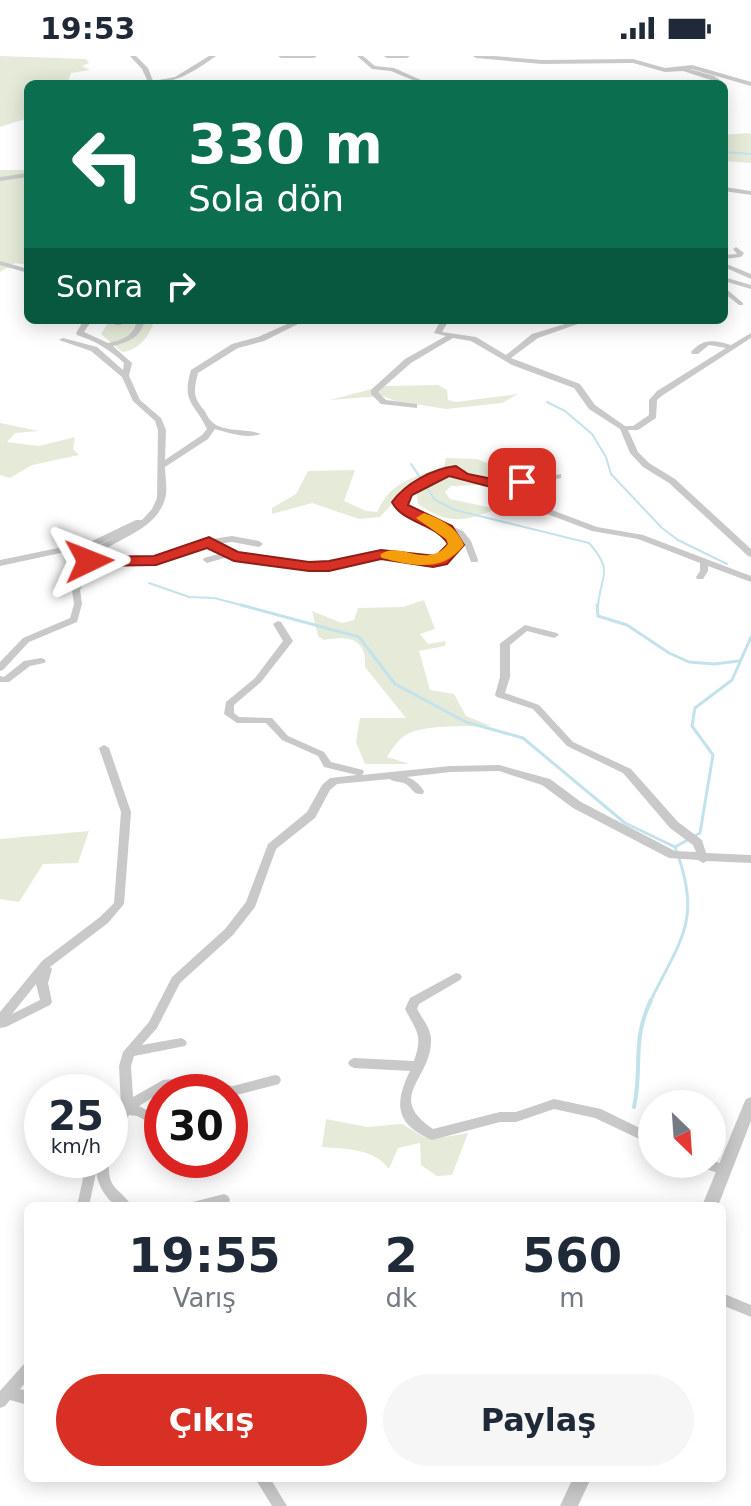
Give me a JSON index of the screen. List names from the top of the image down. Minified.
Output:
{"north":"bottom right","page":{"status":"19:53","turn":["330 m","Sola dön"],"then":"Sonra","speed":"25 km/h","limit":"30","eta":["19:55","Varış","2","dk","560","m"],"buttons":["Çıkış","Paylaş"]}}
